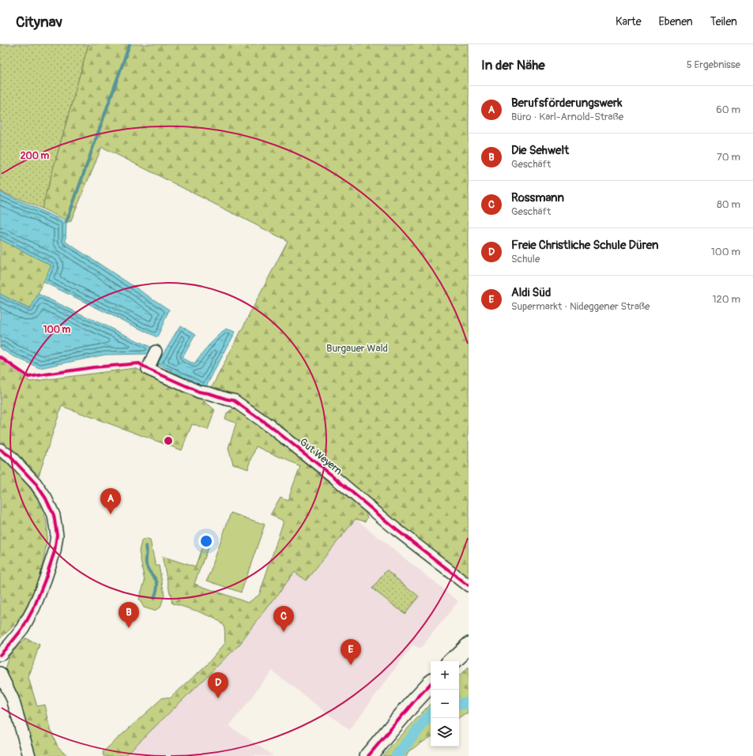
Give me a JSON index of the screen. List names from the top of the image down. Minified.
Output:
{"streets":{"street":["Gut Weyern"]},"parks":["Burgauer Wald"],"page":{"header":"Citynav","nav":["Karte","Ebenen","Teilen"],"heading":["In der Nähe","5 Ergebnisse"],"list":[{"mark":"A","name":"Berufsförderungswerk","note":"Büro · Karl-Arnold-Straße","value":"60 m"},{"mark":"B","name":"Die Sehwelt","note":"Geschäft","value":"70 m"},{"mark":"C","name":"Rossmann","note":"Geschäft","value":"80 m"},{"mark":"D","name":"Freie Christliche Schule Düren","note":"Schule","value":"100 m"},{"mark":"E","name":"Aldi Süd","note":"Supermarkt · Nideggener Straße","value":"120 m"}],"pins":["A","B","C","E","D"],"map_buttons":["+","−"]},"rings":["200 m","100 m"]}
